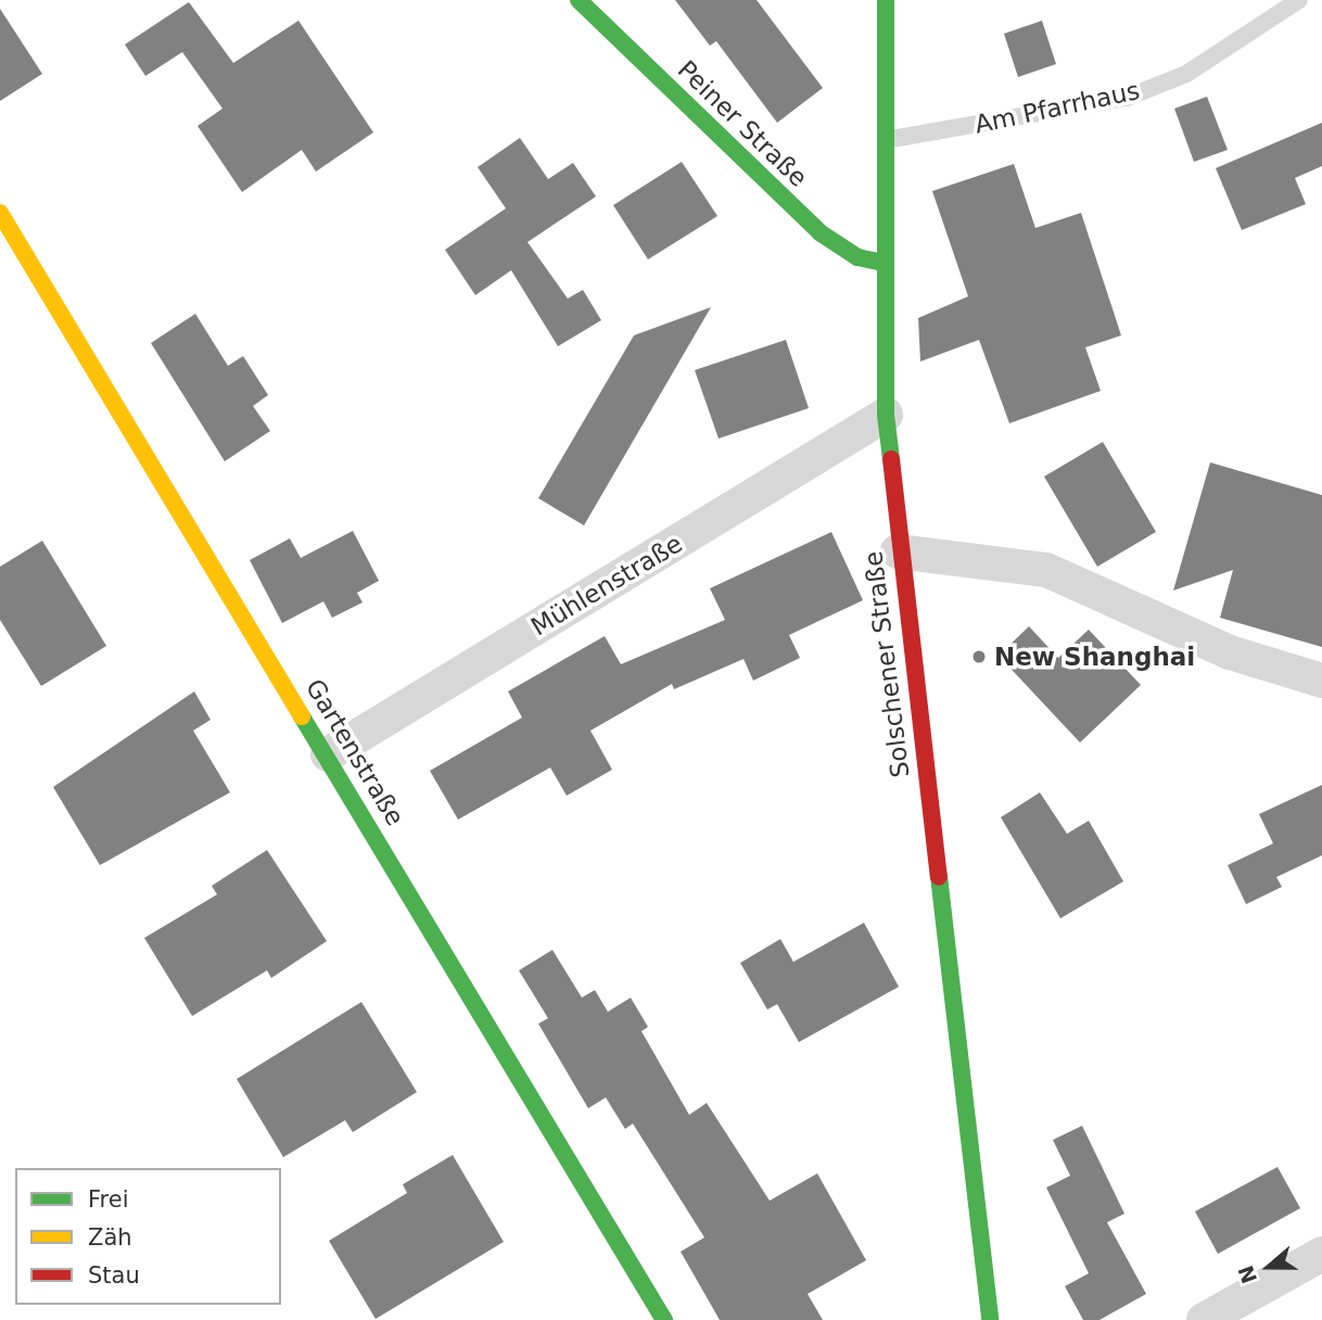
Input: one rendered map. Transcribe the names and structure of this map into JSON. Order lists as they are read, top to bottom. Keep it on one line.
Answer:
{"streets":{"street":["Peiner Straße","Mühlenstraße","Solschener Straße","Gartenstraße"],"lane":["Am Pfarrhaus"]},"crossings":[["Am Pfarrhaus","Solschener Straße"],["Peiner Straße","Solschener Straße"],["Mühlenstraße","Solschener Straße"],["Mühlenstraße","Gartenstraße"]],"places":["New Shanghai"],"legend":["Frei","Zäh","Stau"],"north":"left"}
